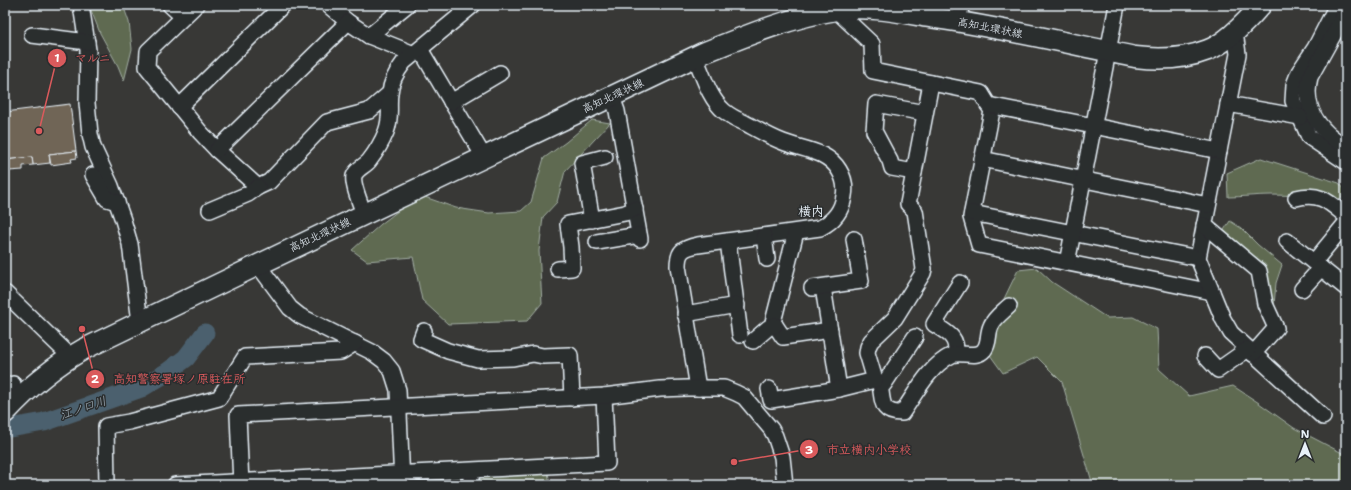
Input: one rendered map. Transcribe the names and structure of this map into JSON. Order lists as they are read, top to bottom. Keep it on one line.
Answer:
{"streets":{"main road":["高知北環状線"]},"districts":["横内"],"water":["江ノ口川"],"places":["マルニ","高知警察署塚ノ原駐在所","市立横内小学校"],"north":"top"}
